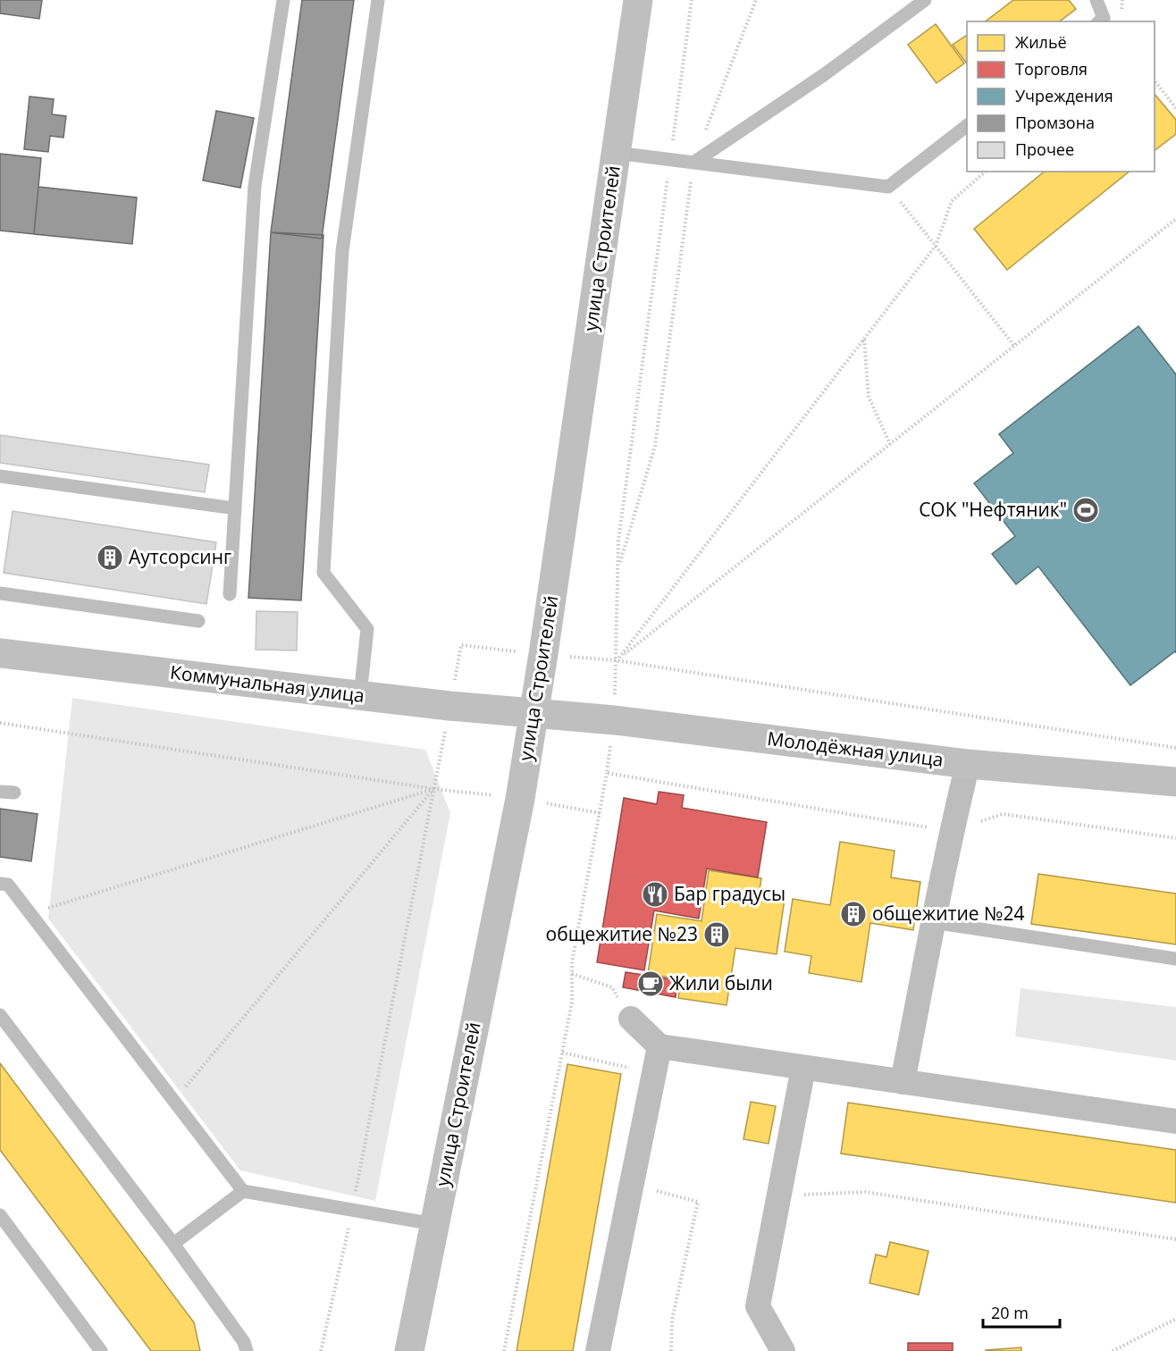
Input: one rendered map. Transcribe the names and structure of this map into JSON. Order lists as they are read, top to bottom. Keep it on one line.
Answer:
{"streets":{"main road":["улица Строителей","Коммунальная улица","Молодёжная улица"]},"crossings":[["улица Строителей","Коммунальная улица"],["улица Строителей","Молодёжная улица"],["Коммунальная улица","Молодёжная улица"]],"places":{"sports":["СОК \"Нефтяник\""],"building":["Аутсорсинг","общежитие №24","общежитие №23"],"restaurant":["Бар градусы"],"cafe":["Жили были"]},"legend":["Жильё","Торговля","Учреждения","Промзона","Прочее"],"scale_bar":"20 m"}
